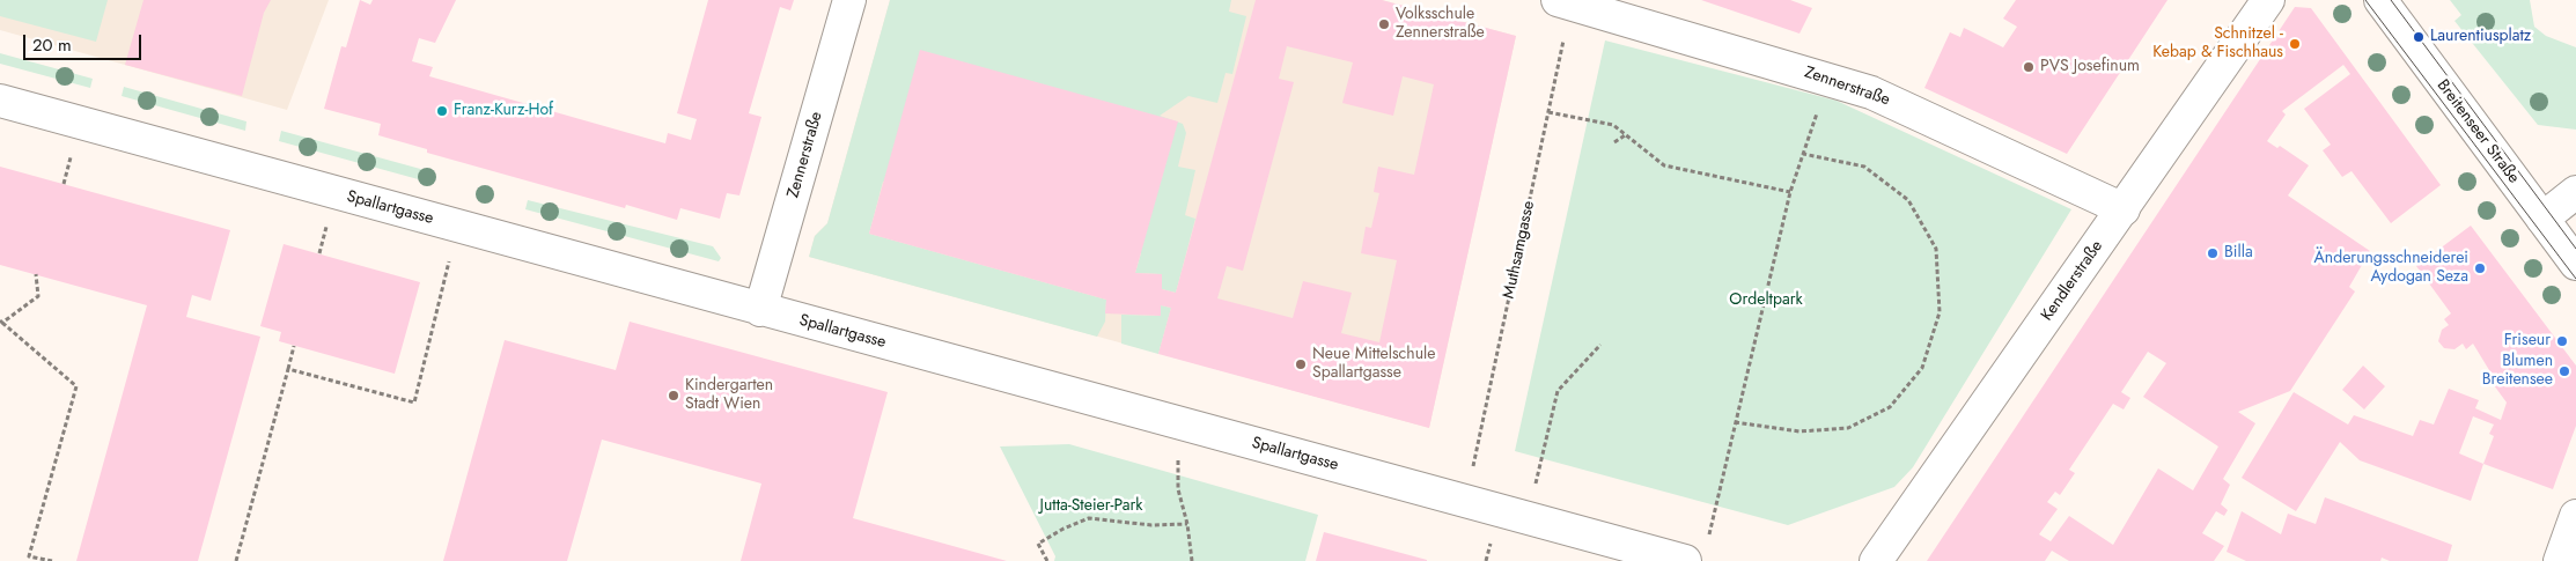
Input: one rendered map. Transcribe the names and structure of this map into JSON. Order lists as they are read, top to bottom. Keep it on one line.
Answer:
{"streets":{"street":["Zennerstraße","Breitenseer Straße","Spallartgasse","Kendlerstraße"],"path":["Muthsamgasse"]},"crossings":[["Zennerstraße","Spallartgasse"],["Zennerstraße","Muthsamgasse"],["Zennerstraße","Kendlerstraße"],["Spallartgasse","Muthsamgasse"]],"parks":["Ordeltpark","Jutta-Steier-Park"],"places":["Volksschule Zennerstraße","Laurentiusplatz","Schnitzel - Kebap & Fischhaus","PVS Josefinum","Franz-Kurz-Hof","Billa","Änderungsschneiderei Aydogan Seza","Friseur","Neue Mittelschule Spallartgasse","Blumen Breitensee","Kindergarten Stadt Wien"],"scale_bar":"20 m"}
